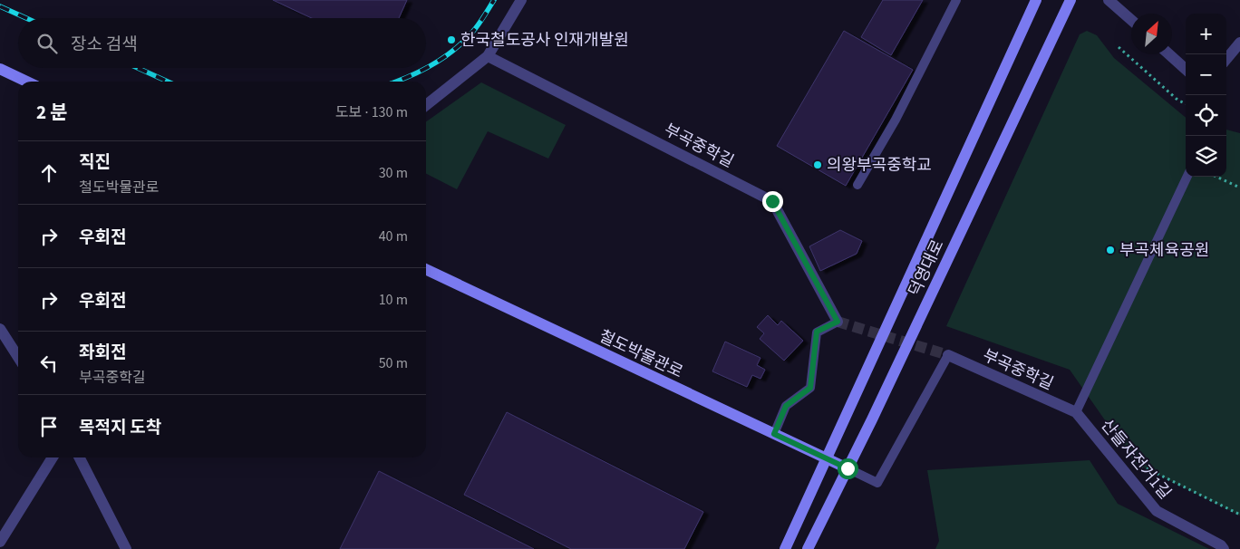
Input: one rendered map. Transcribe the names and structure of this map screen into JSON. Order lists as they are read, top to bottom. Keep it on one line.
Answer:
{"streets":{"street":["부곡중학길","덕영대로","철도박물관로","산들자전거1길"]},"crossings":[["부곡중학길","산들자전거1길"],["덕영대로","철도박물관로"]],"places":["한국철도공사 인재개발원","의왕부곡중학교","부곡체육공원"],"north":"top right","page":{"map_buttons":["+","−"],"search":"장소 검색","heading":["2 분","도보 · 130 m"],"list":[["직진","철도박물관로","30 m"],["우회전","40 m"],["우회전","10 m"],["좌회전","부곡중학길","50 m"],"목적지 도착"]}}
